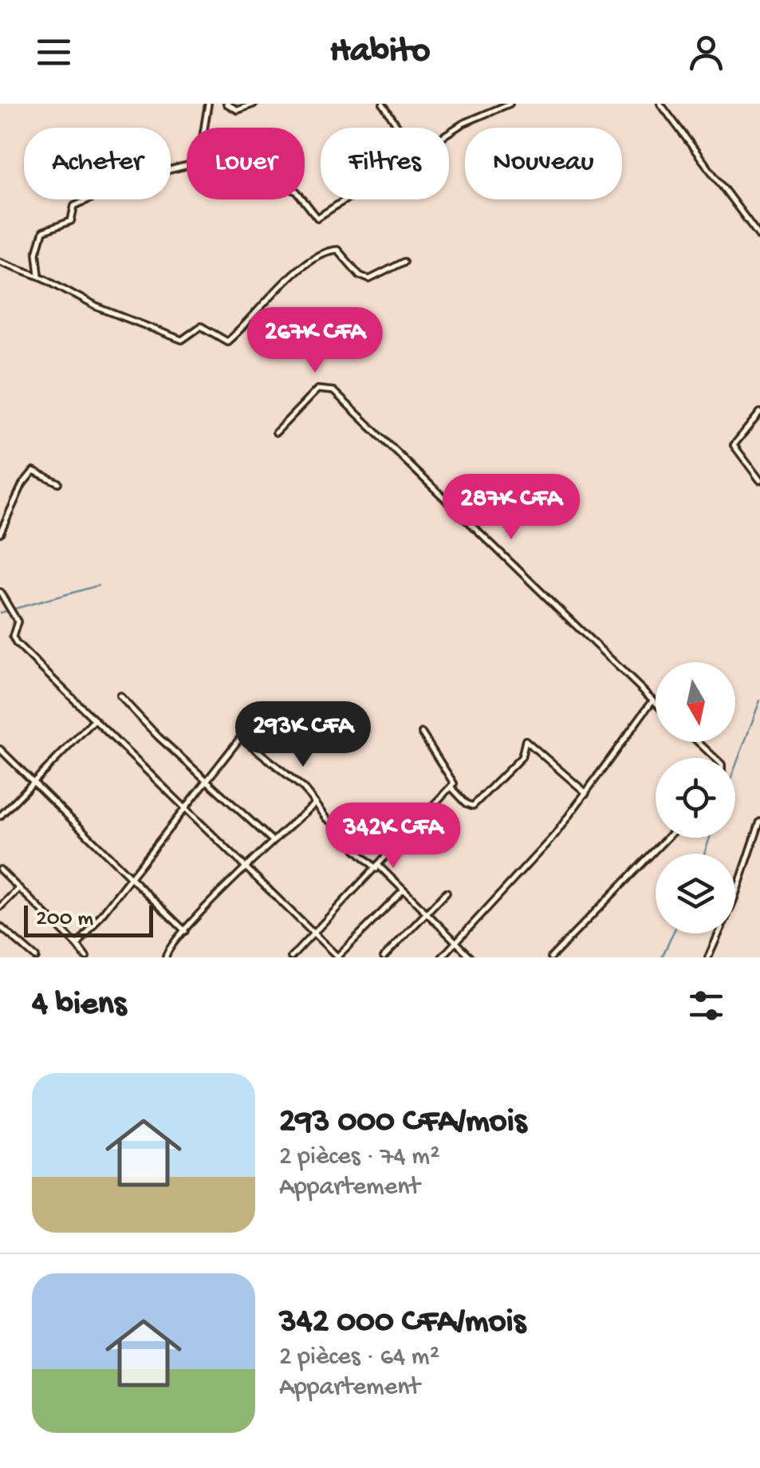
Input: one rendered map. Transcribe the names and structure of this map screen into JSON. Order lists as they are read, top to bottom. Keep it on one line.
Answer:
{"scale_bar":"200 m","north":"bottom","page":{"header":"Habito","chip":["Acheter","Louer","Filtres","Nouveau"],"price":["267K CFA","287K CFA","293K CFA","342K CFA"],"scale":"200 m","heading":"4 biens","list":[{"name":"293 000 CFA/mois","note":"2 pièces · 74 m² · Appartement"},{"name":"342 000 CFA/mois","note":"2 pièces · 64 m² · Appartement"}]}}
